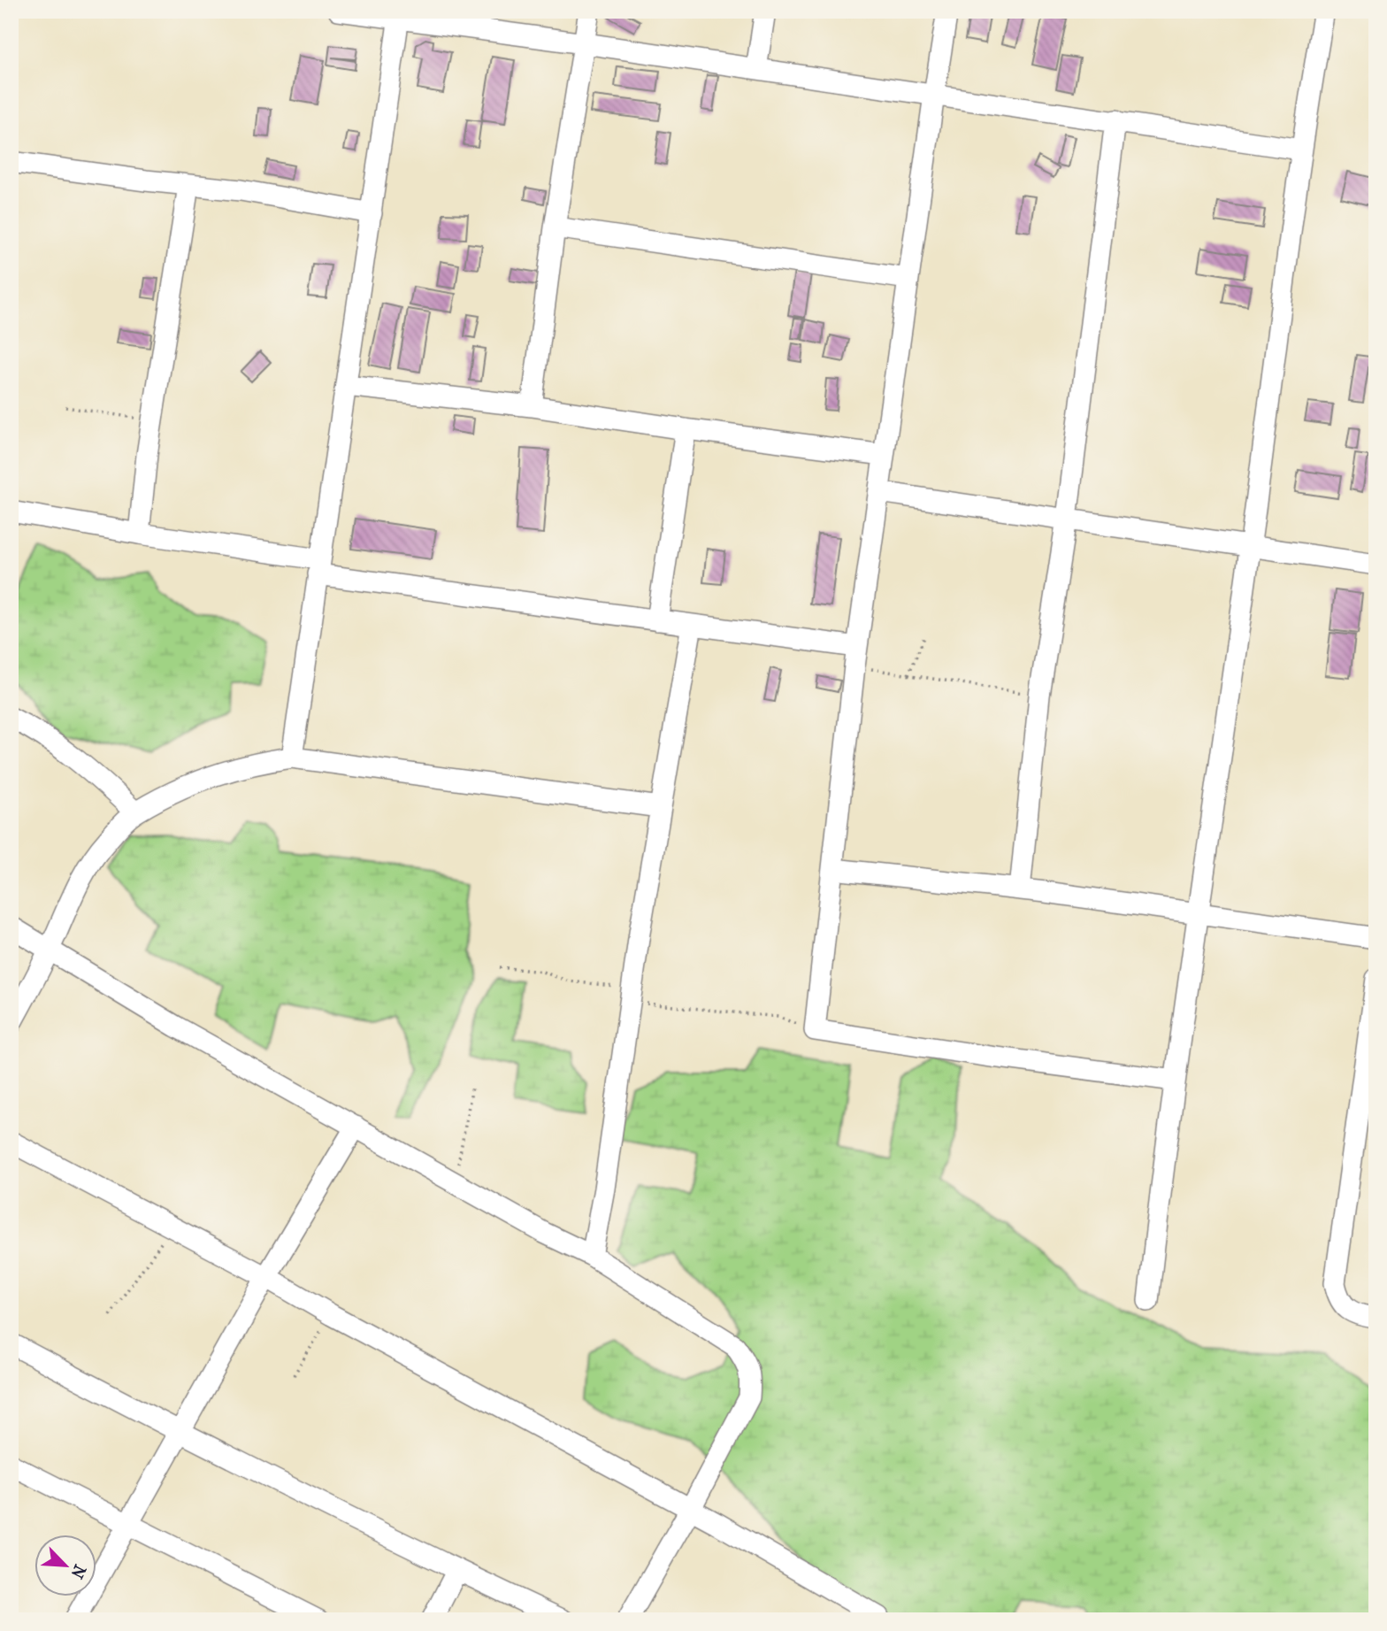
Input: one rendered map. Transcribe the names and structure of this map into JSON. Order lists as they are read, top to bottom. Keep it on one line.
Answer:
{"north":"bottom right"}
